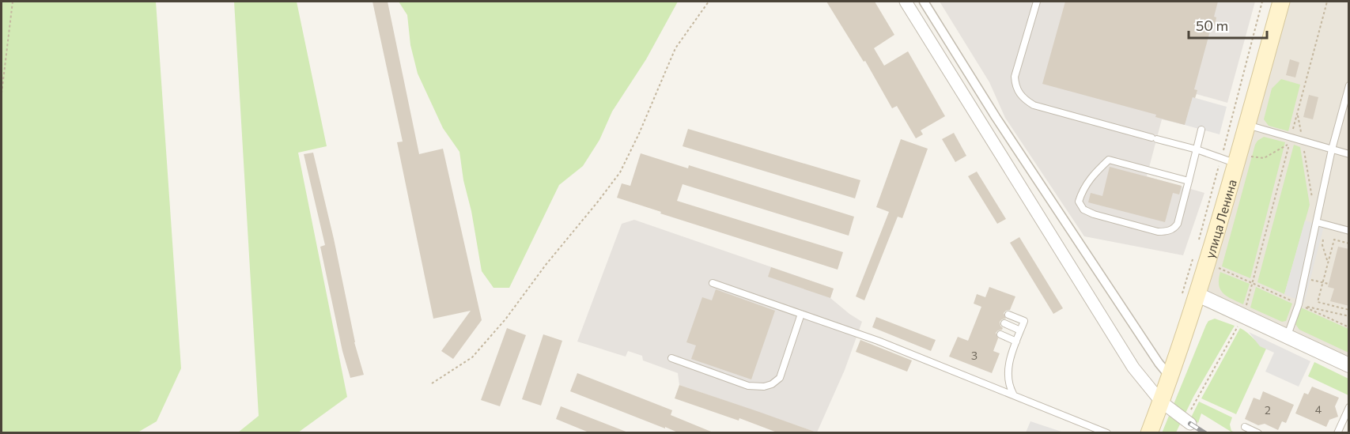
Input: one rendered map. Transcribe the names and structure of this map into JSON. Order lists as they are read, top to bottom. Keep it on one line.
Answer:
{"streets":{"main road":["улица Ленина"]},"house_numbers":["3","4","2"],"scale_bar":"50 m"}
